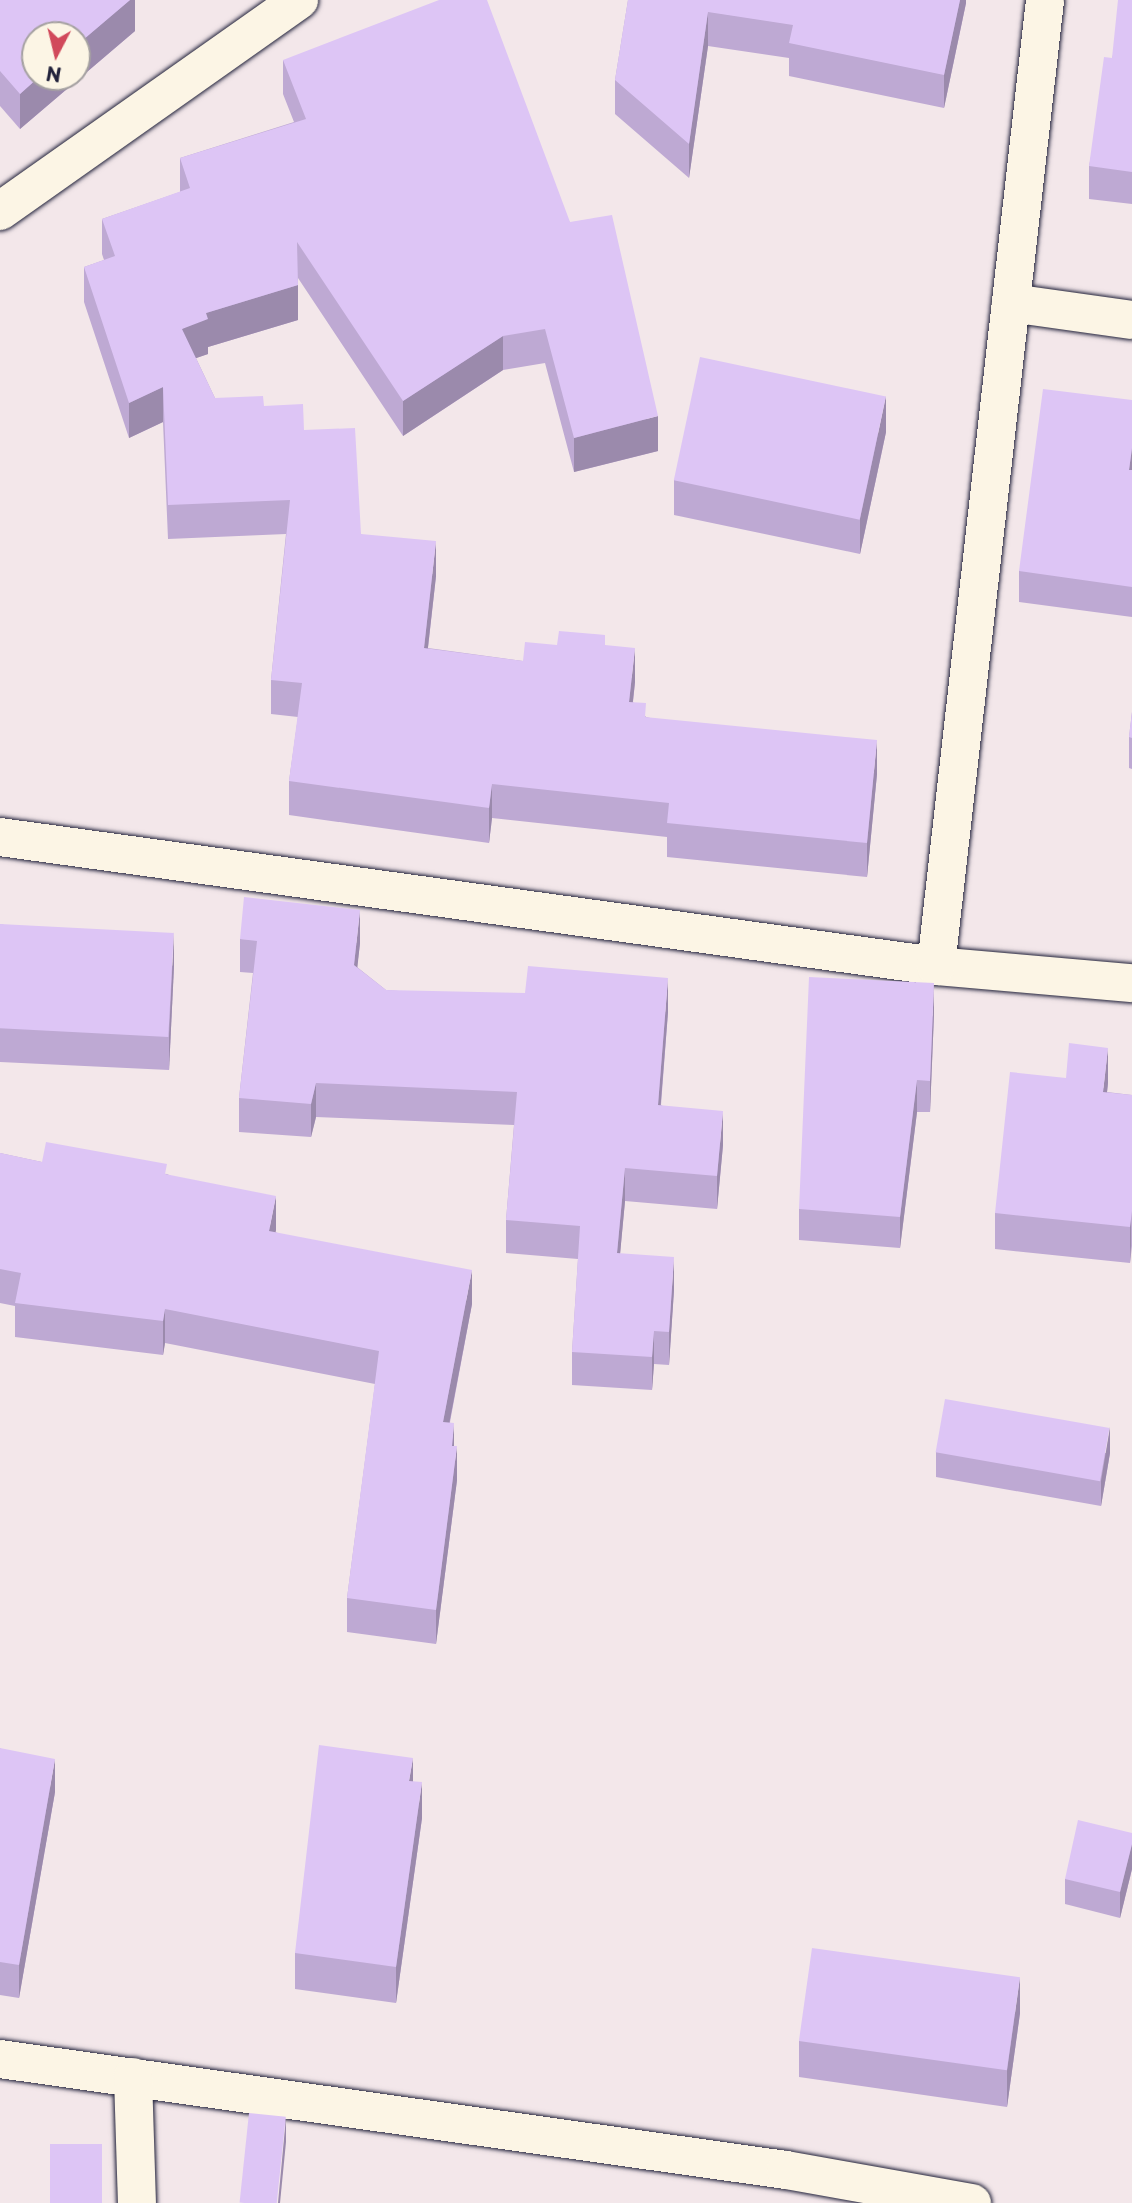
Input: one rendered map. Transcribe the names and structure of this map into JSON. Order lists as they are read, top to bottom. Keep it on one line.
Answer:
{"north":"bottom"}
